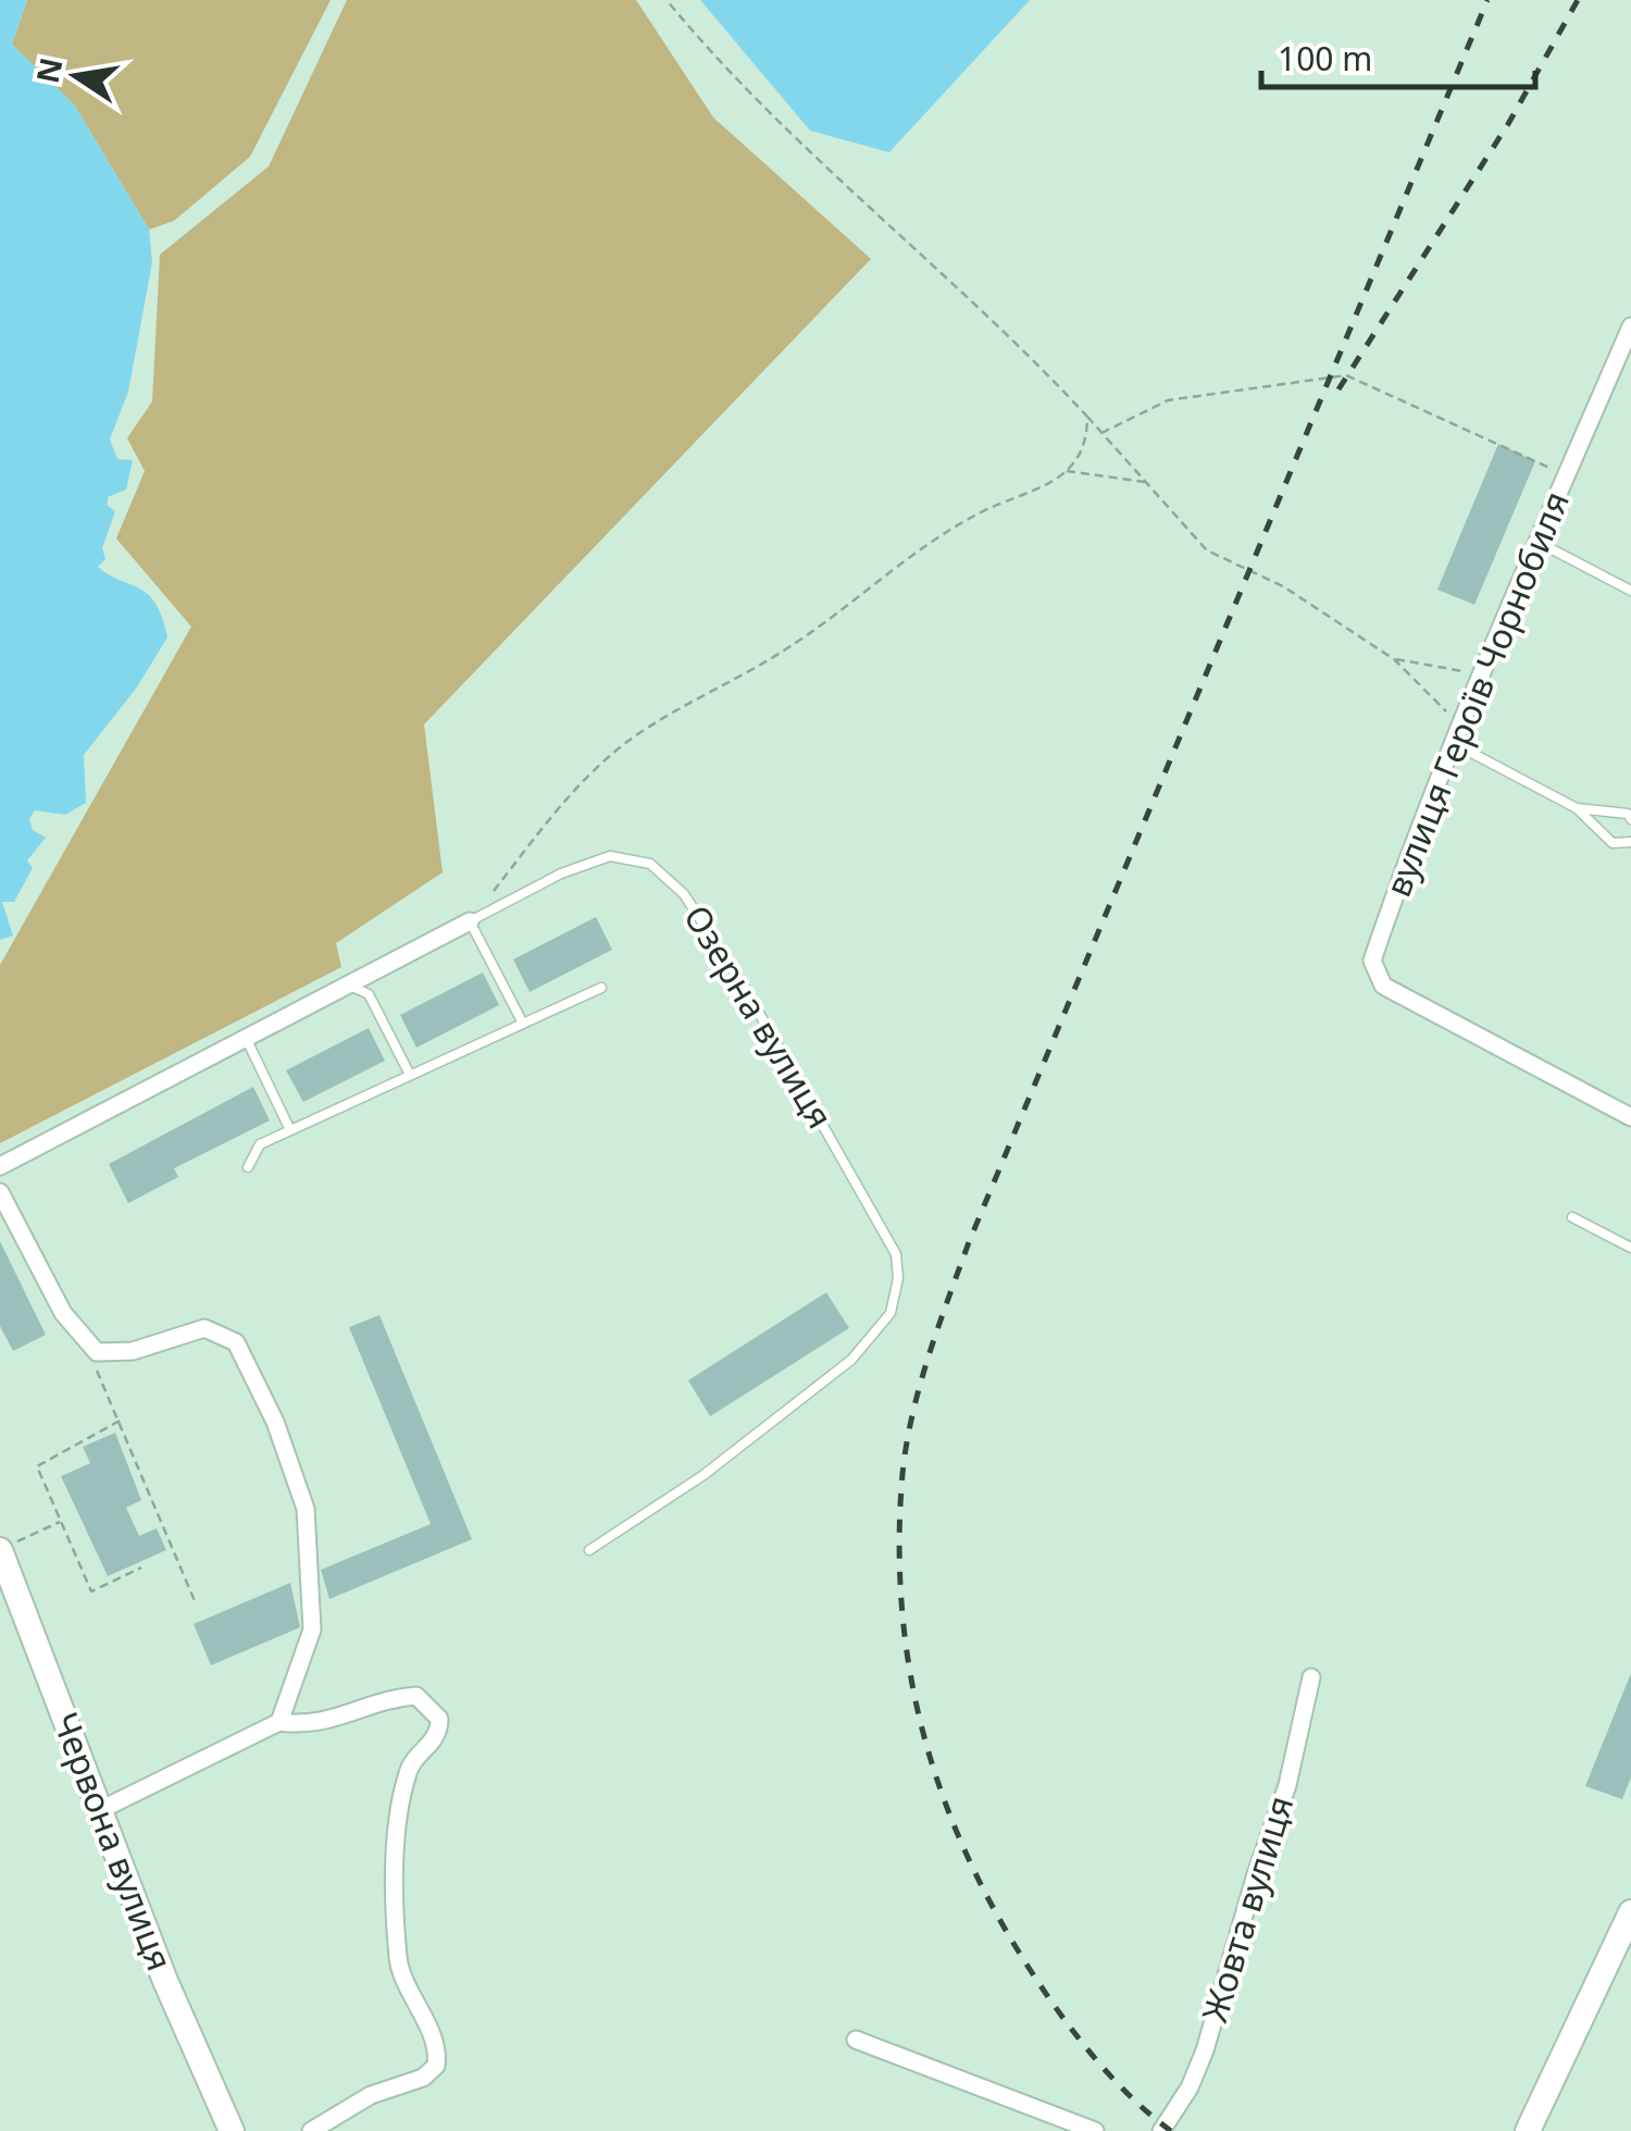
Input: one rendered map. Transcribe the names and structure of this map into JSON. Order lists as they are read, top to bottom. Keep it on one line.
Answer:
{"streets":{"main road":["Червона вулиця"],"street":["вулиця Героїв Чорнобиля","Озерна вулиця","Жовта вулиця"]},"scale_bar":"100 m","north":"left"}
